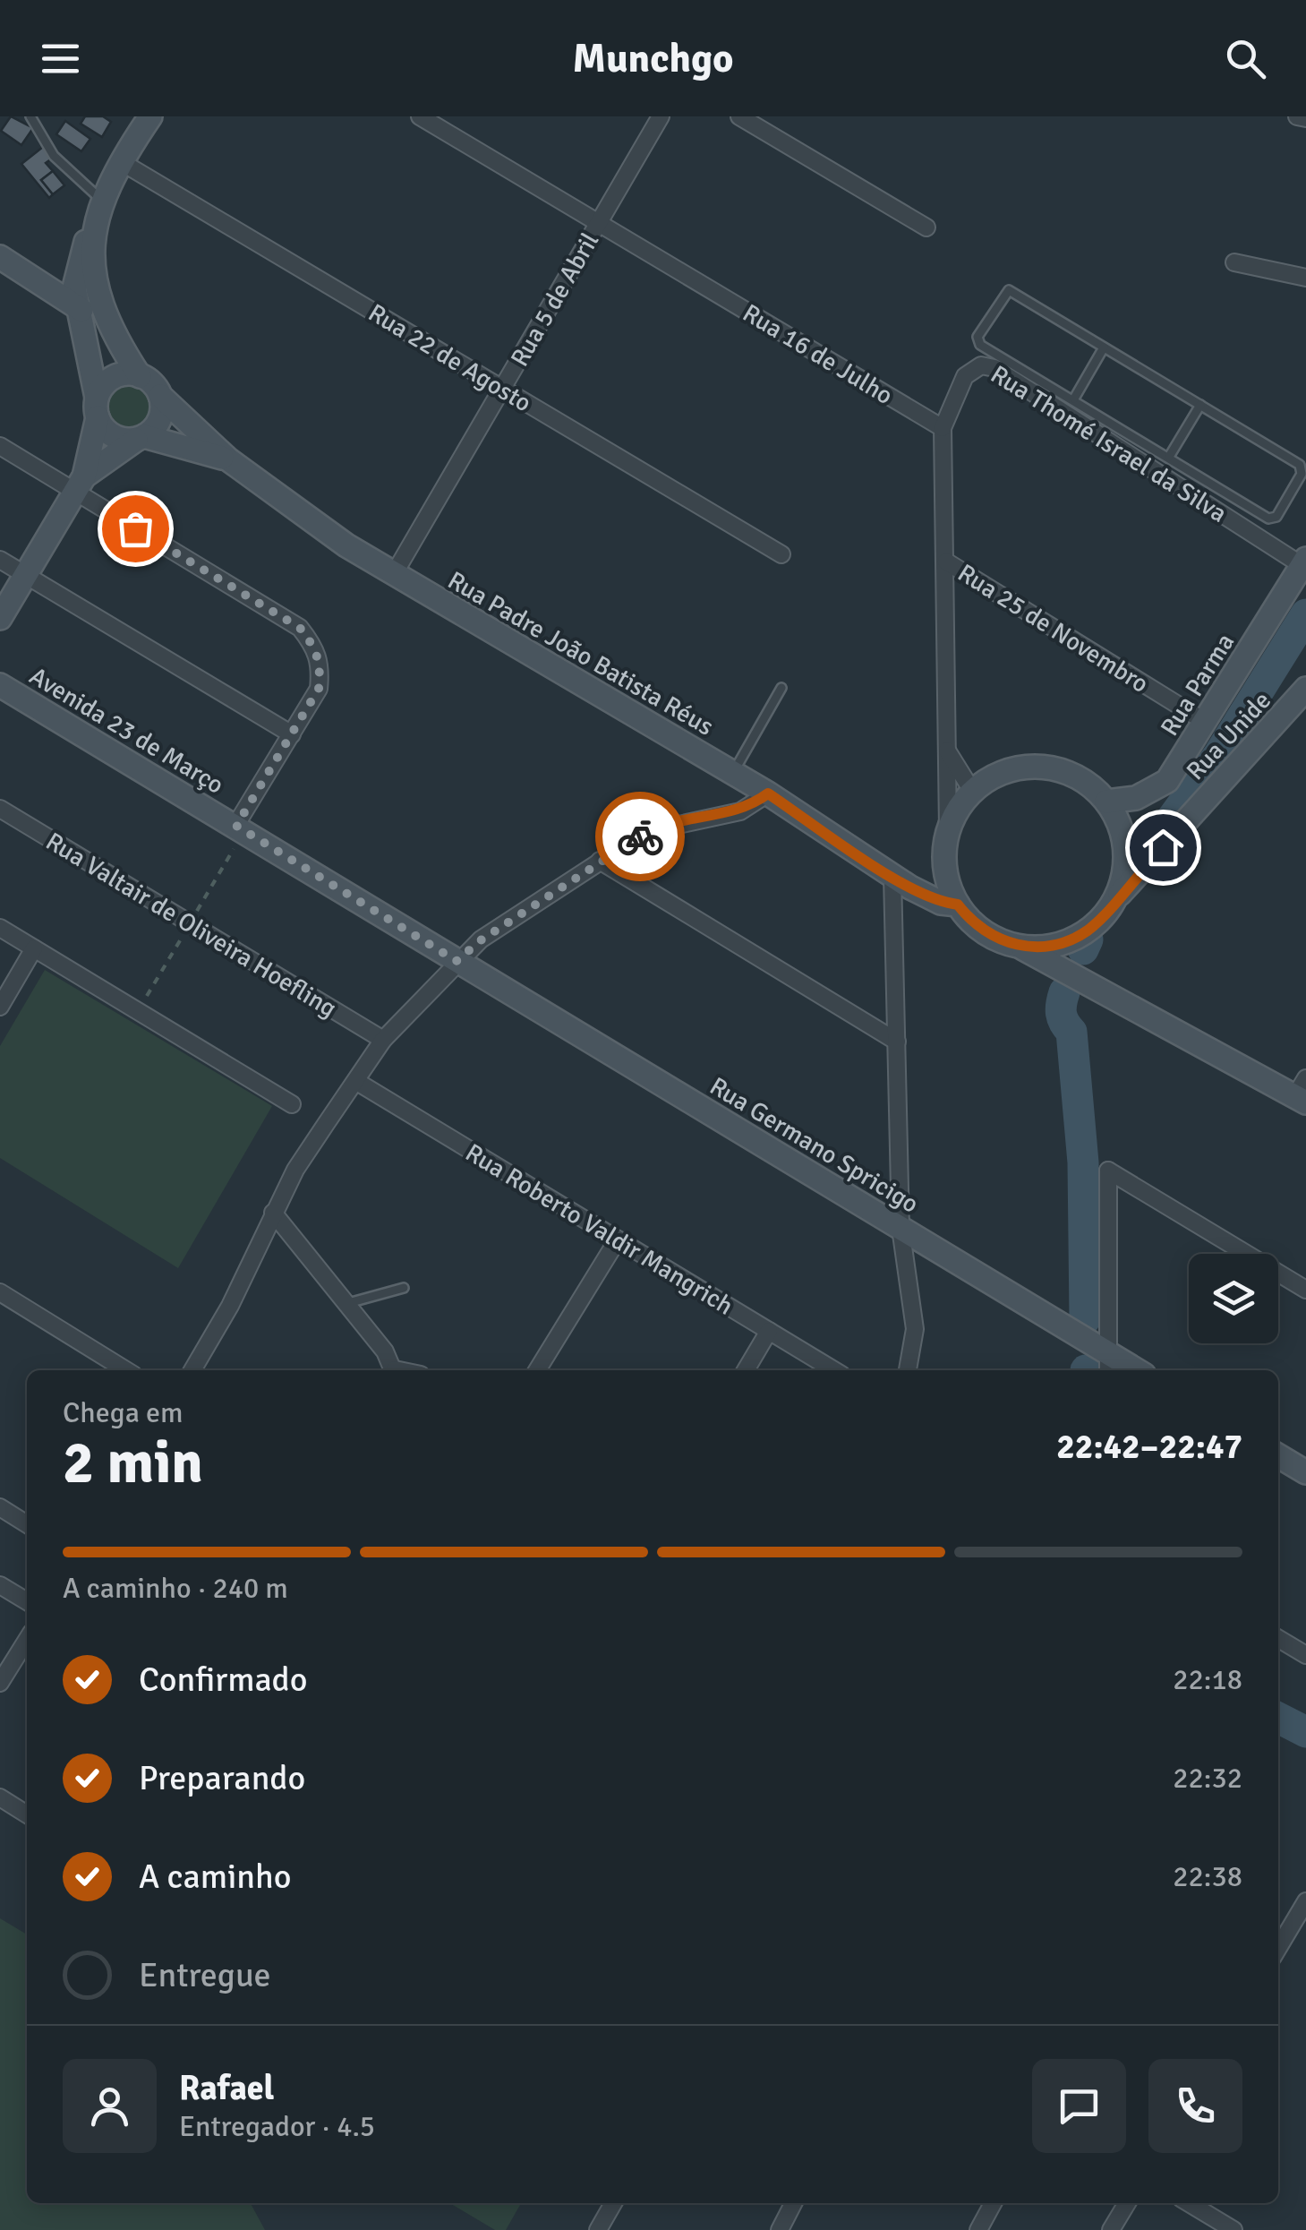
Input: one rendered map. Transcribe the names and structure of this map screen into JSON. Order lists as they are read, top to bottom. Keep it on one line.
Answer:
{"streets":{"main road":["Rua Padre João Batista Réus","Rua Parma","Avenida 23 de Março","Rua Unide","Rua Germano Spricigo"],"street":["Rua 5 de Abril","Rua 16 de Julho","Rua 22 de Agosto","Rua Thomé Israel da Silva","Rua 25 de Novembro","Rua Valtair de Oliveira Hoefling","Rua Roberto Valdir Mangrich"]},"crossings":[["Rua 5 de Abril","Rua 16 de Julho"],["Rua 5 de Abril","Rua 22 de Agosto"],["Rua 5 de Abril","Rua Padre João Batista Réus"],["Rua 16 de Julho","Rua Thomé Israel da Silva"],["Rua Thomé Israel da Silva","Rua Parma"],["Rua 25 de Novembro","Rua Parma"],["Rua Padre João Batista Réus","Rua Parma"],["Rua Padre João Batista Réus","Rua Unide"],["Rua Parma","Rua Unide"],["Avenida 23 de Março","Rua Germano Spricigo"]],"page":{"header":"Munchgo","heading":["2 min","Chega em","22:42–22:47"],"panel":["Rafael","Entregador · 4.5"],"bar":"A caminho · 240 m","list":[["Confirmado","22:18"],["Preparando","22:32"],["A caminho","22:38"],"Entregue"]}}
